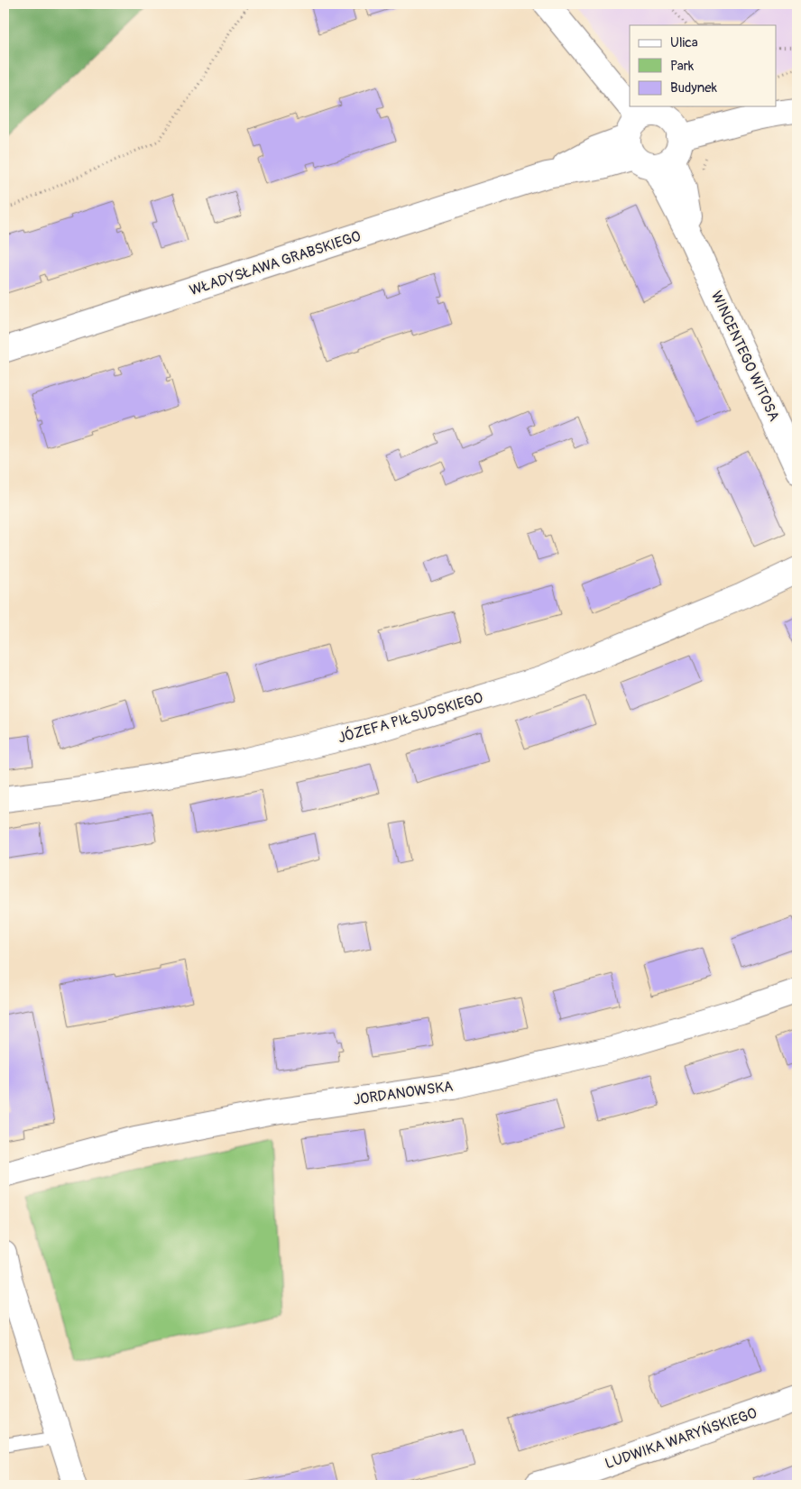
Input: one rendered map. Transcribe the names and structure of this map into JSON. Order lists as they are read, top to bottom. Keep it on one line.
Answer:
{"streets":{"street":["WŁADYSŁAWA GRABSKIEGO","WINCENTEGO WITOSA","JÓZEFA PIŁSUDSKIEGO","JORDANOWSKA","LUDWIKA WARYŃSKIEGO"]},"crossings":[["WŁADYSŁAWA GRABSKIEGO","WINCENTEGO WITOSA"]],"legend":["Ulica","Park","Budynek"]}
